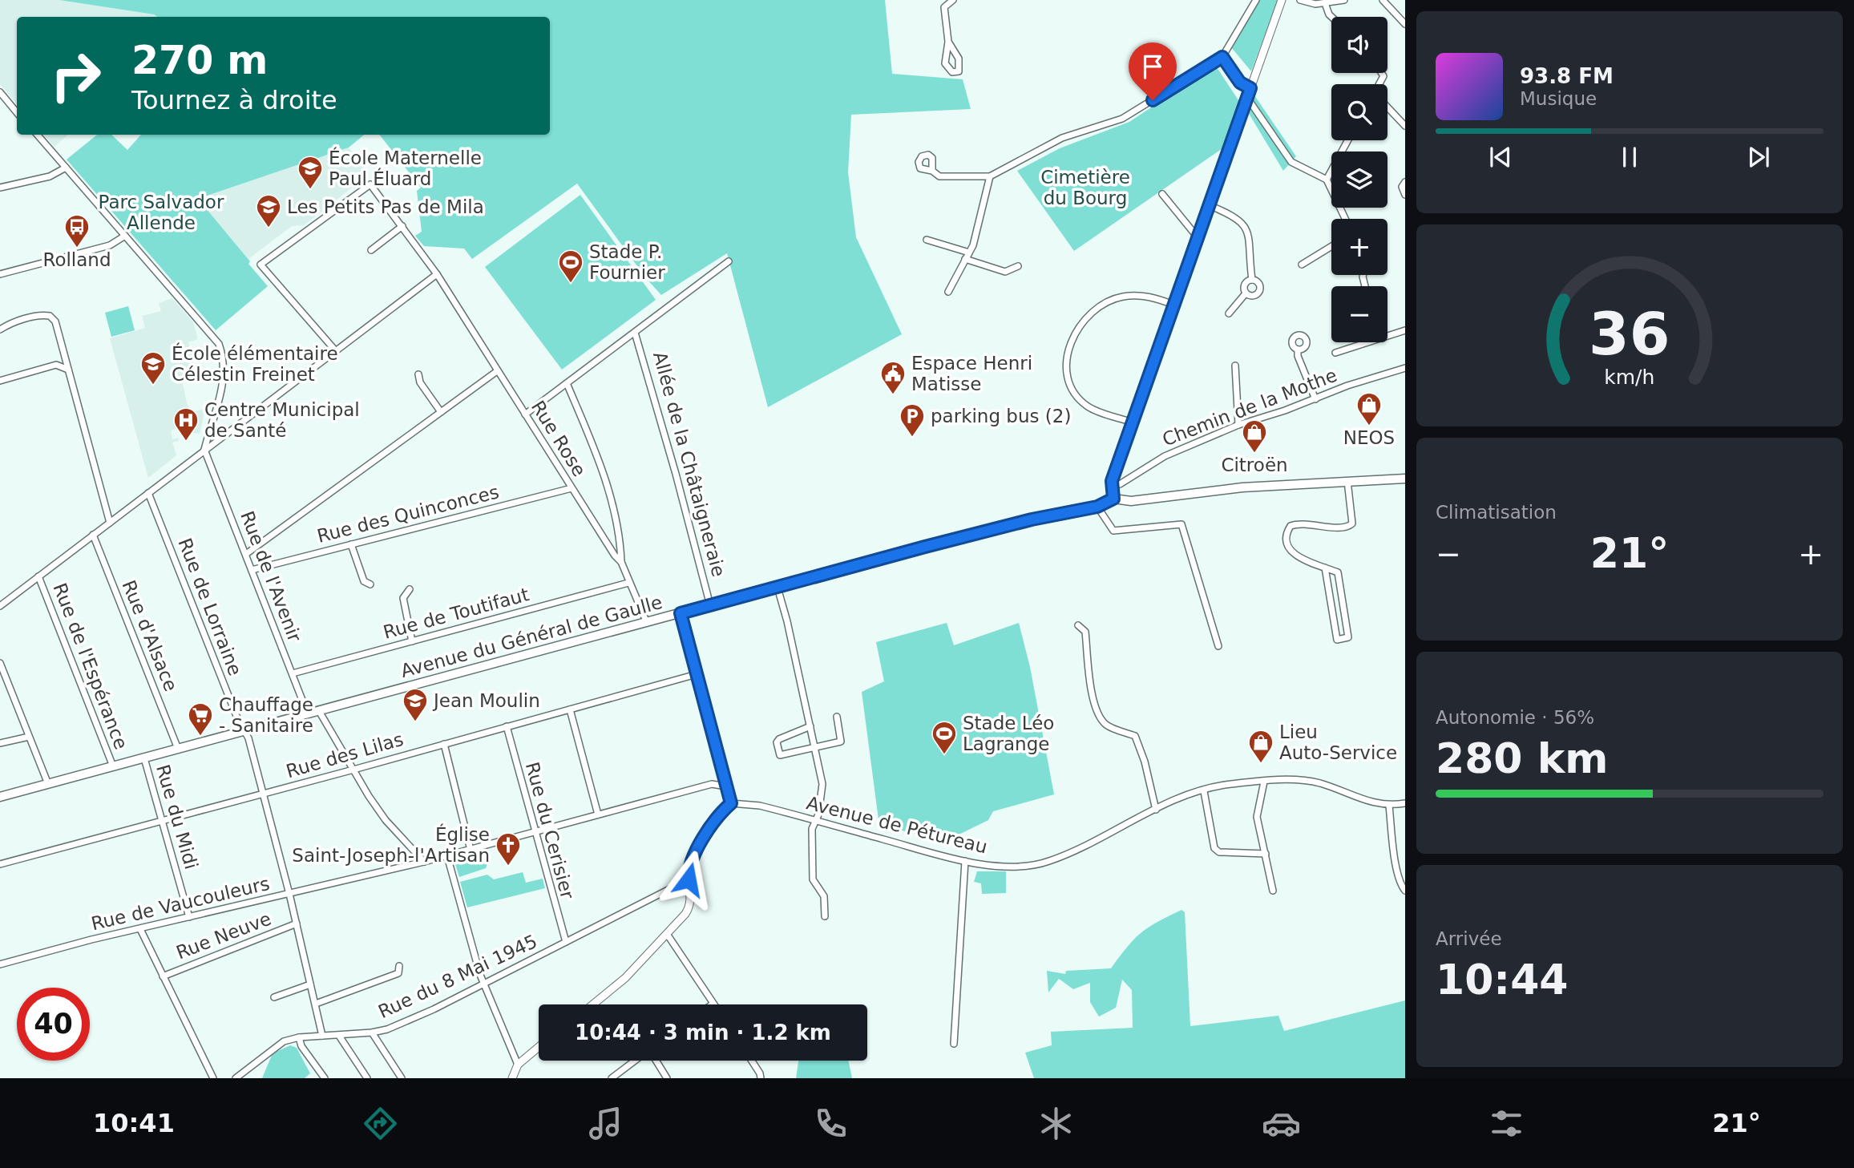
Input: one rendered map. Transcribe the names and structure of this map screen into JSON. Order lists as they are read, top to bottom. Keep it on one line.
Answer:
{"streets":{"main road":["Avenue du Général de Gaulle"],"street":["Chemin de la Mothe","Rue Rose","Allée de la Châtaigneraie","Rue des Quinconces","Rue de l'Avenir","Rue de Lorraine","Rue de Toutifaut","Rue d'Alsace","Rue de l'Espérance","Rue des Lilas","Rue du Midi","Avenue de Pétureau","Rue du Cerisier","Rue de Vaucouleurs","Rue Neuve","Rue du 8 Mai 1945"]},"crossings":[["Rue Rose","Rue des Quinconces"],["Rue Rose","Rue de Toutifaut"],["Rue Rose","Avenue du Général de Gaulle"],["Allée de la Châtaigneraie","Avenue du Général de Gaulle"],["Rue des Quinconces","Rue de l'Avenir"],["Rue de l'Avenir","Rue de Toutifaut"],["Rue de l'Avenir","Avenue du Général de Gaulle"],["Rue de Lorraine","Avenue du Général de Gaulle"],["Rue de Lorraine","Rue des Lilas"],["Rue de Lorraine","Rue de Vaucouleurs"],["Rue de Lorraine","Rue Neuve"],["Rue de Lorraine","Rue du 8 Mai 1945"],["Rue d'Alsace","Avenue du Général de Gaulle"],["Avenue du Général de Gaulle","Rue de l'Espérance"],["Avenue du Général de Gaulle","Rue du Midi"],["Rue des Lilas","Rue du Midi"],["Rue des Lilas","Rue du Cerisier"],["Rue du Midi","Rue de Vaucouleurs"],["Rue du Cerisier","Rue de Vaucouleurs"],["Rue du Cerisier","Rue du 8 Mai 1945"]],"parks":["Cimetière du Bourg","Parc Salvador Allende"],"places":{"school or university":["École Maternelle Paul Éluard","Les Petits Pas de Mila","École élémentaire Célestin Freinet","Jean Moulin"],"bus stop":["Rolland"],"sports":["Stade P. Fournier","Stade Léo Lagrange"],"public building":["Espace Henri Matisse"],"shop":["NEOS","Citroën","Lieu Auto-Service"],"parking":["parking bus (2)"],"hospital":["Centre Municipal de Santé"],"supermarket":["Chauffage - Sanitaire"],"church":["Église Saint-Joseph-l'Artisan"]},"page":{"map_buttons":["+","−"],"turn":["270 m","Tournez à droite"],"song":["93.8 FM","Musique"],"tile":["Climatisation",["Autonomie · 56%","280 km"],["Arrivée","10:44"]],"heat":["−","21°","+"],"limit":"40","trip":"10:44 · 3 min · 1.2 km","tabs":["10:41","21°"],"gauge":["36","km/h"]}}
